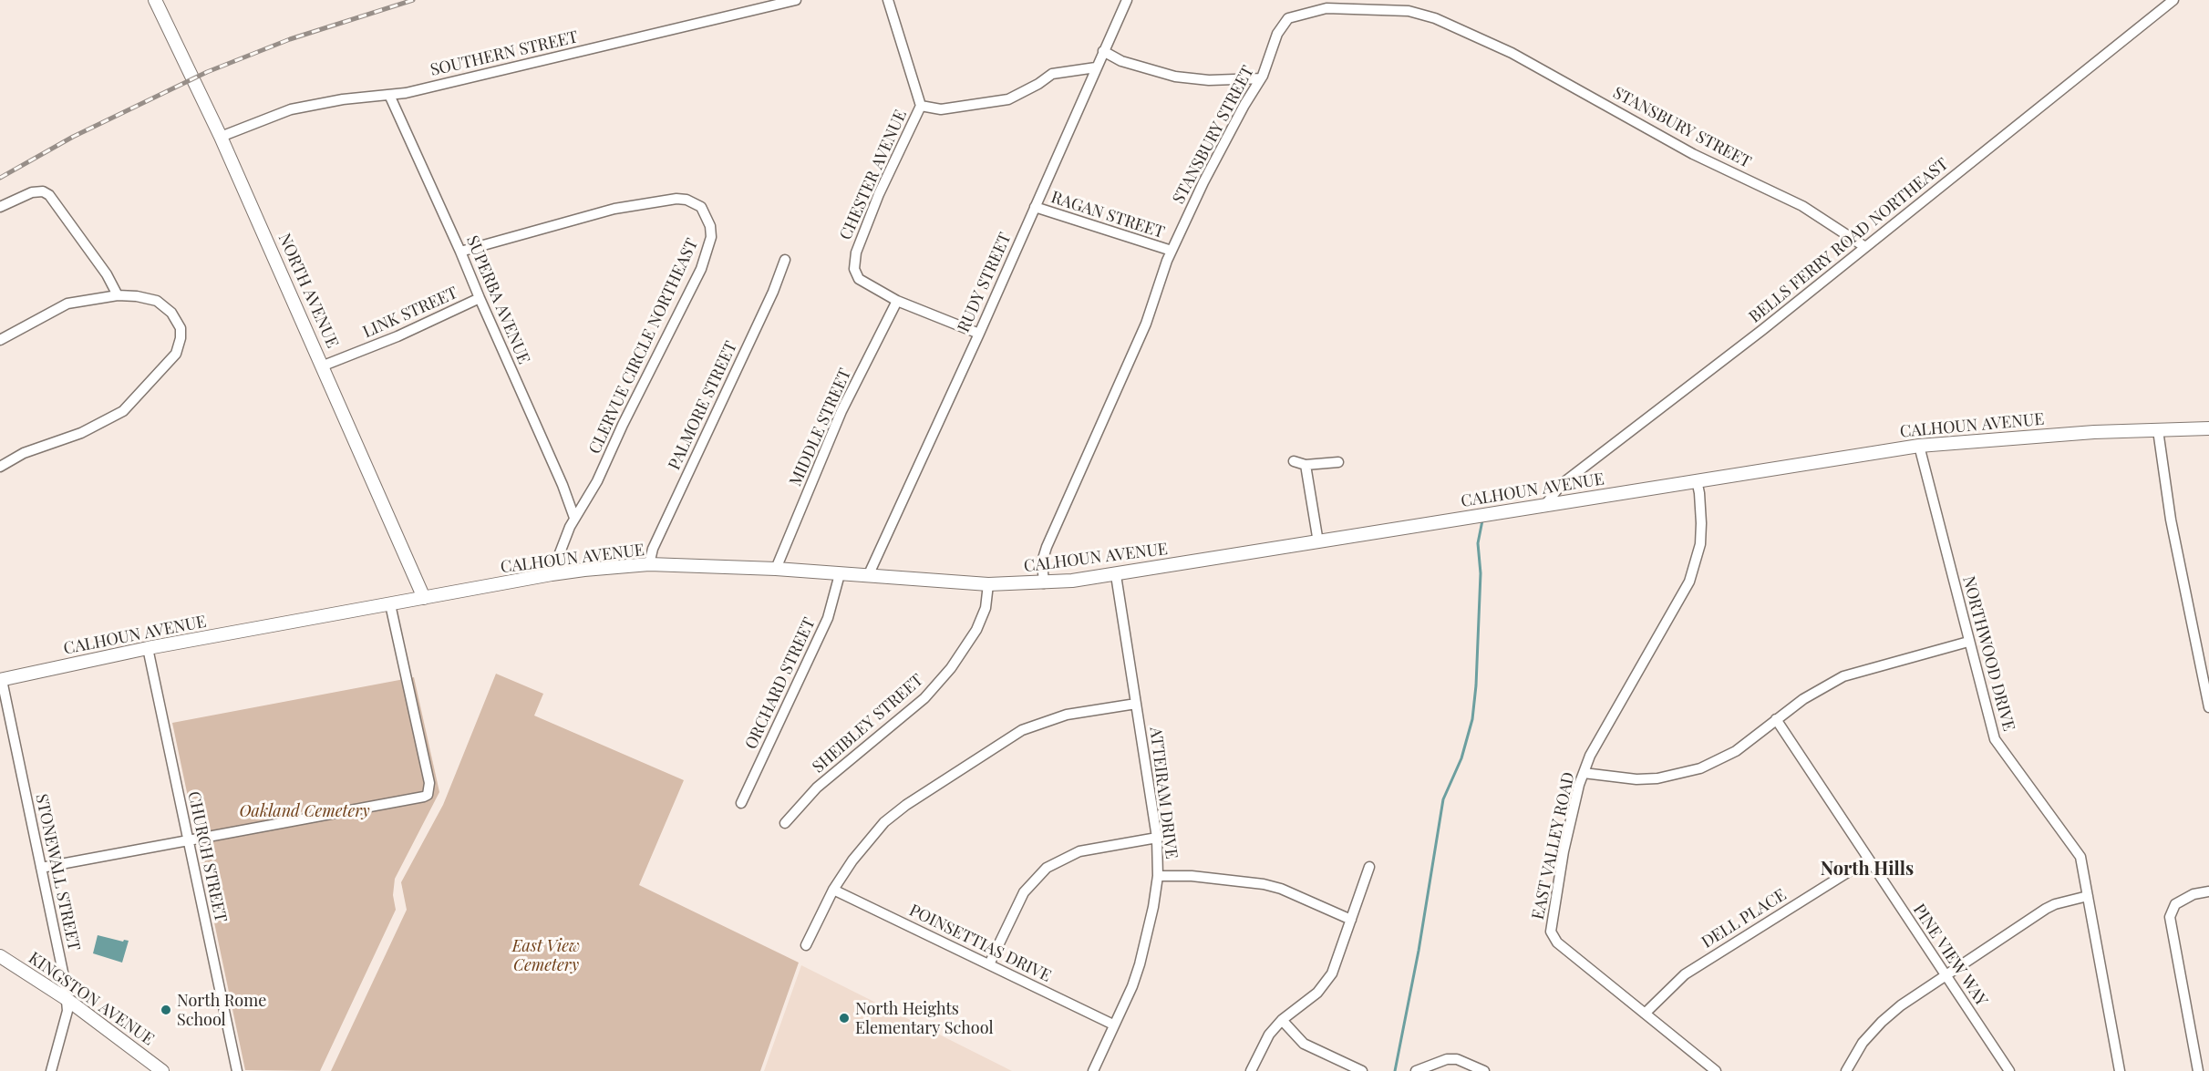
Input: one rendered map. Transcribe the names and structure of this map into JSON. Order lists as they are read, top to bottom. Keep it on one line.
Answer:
{"streets":{"street":["SOUTHERN STREET","STANSBURY STREET","CHESTER AVENUE","RAGAN STREET","BELLS FERRY ROAD NORTHEAST","RUDY STREET","NORTH AVENUE","SUPERBA AVENUE","LINK STREET","CLERVUE CIRCLE NORTHEAST","PALMORE STREET","CALHOUN AVENUE","MIDDLE STREET","NORTHWOOD DRIVE","ORCHARD STREET","SHEIBLEY STREET","ATTEIRAM DRIVE","EAST VALLEY ROAD","CHURCH STREET","STONEWALL STREET","DELL PLACE","POINSETTIAS DRIVE","PINE VIEW WAY","KINGSTON AVENUE"]},"crossings":[["SOUTHERN STREET","NORTH AVENUE"],["SOUTHERN STREET","SUPERBA AVENUE"],["STANSBURY STREET","RAGAN STREET"],["STANSBURY STREET","BELLS FERRY ROAD NORTHEAST"],["STANSBURY STREET","CALHOUN AVENUE"],["CHESTER AVENUE","MIDDLE STREET"],["RAGAN STREET","RUDY STREET"],["BELLS FERRY ROAD NORTHEAST","CALHOUN AVENUE"],["RUDY STREET","CALHOUN AVENUE"],["NORTH AVENUE","LINK STREET"],["NORTH AVENUE","CALHOUN AVENUE"],["SUPERBA AVENUE","LINK STREET"],["SUPERBA AVENUE","CLERVUE CIRCLE NORTHEAST"],["CLERVUE CIRCLE NORTHEAST","CALHOUN AVENUE"],["PALMORE STREET","CALHOUN AVENUE"],["CALHOUN AVENUE","MIDDLE STREET"],["CALHOUN AVENUE","NORTHWOOD DRIVE"],["CALHOUN AVENUE","ORCHARD STREET"],["CALHOUN AVENUE","SHEIBLEY STREET"],["CALHOUN AVENUE","ATTEIRAM DRIVE"],["CALHOUN AVENUE","EAST VALLEY ROAD"],["CALHOUN AVENUE","CHURCH STREET"],["CALHOUN AVENUE","STONEWALL STREET"],["ATTEIRAM DRIVE","POINSETTIAS DRIVE"],["EAST VALLEY ROAD","DELL PLACE"],["STONEWALL STREET","KINGSTON AVENUE"],["DELL PLACE","PINE VIEW WAY"]],"districts":["North Hills"],"parks":["Oakland Cemetery","East View Cemetery"],"places":["North Rome School","North Heights Elementary School"]}
